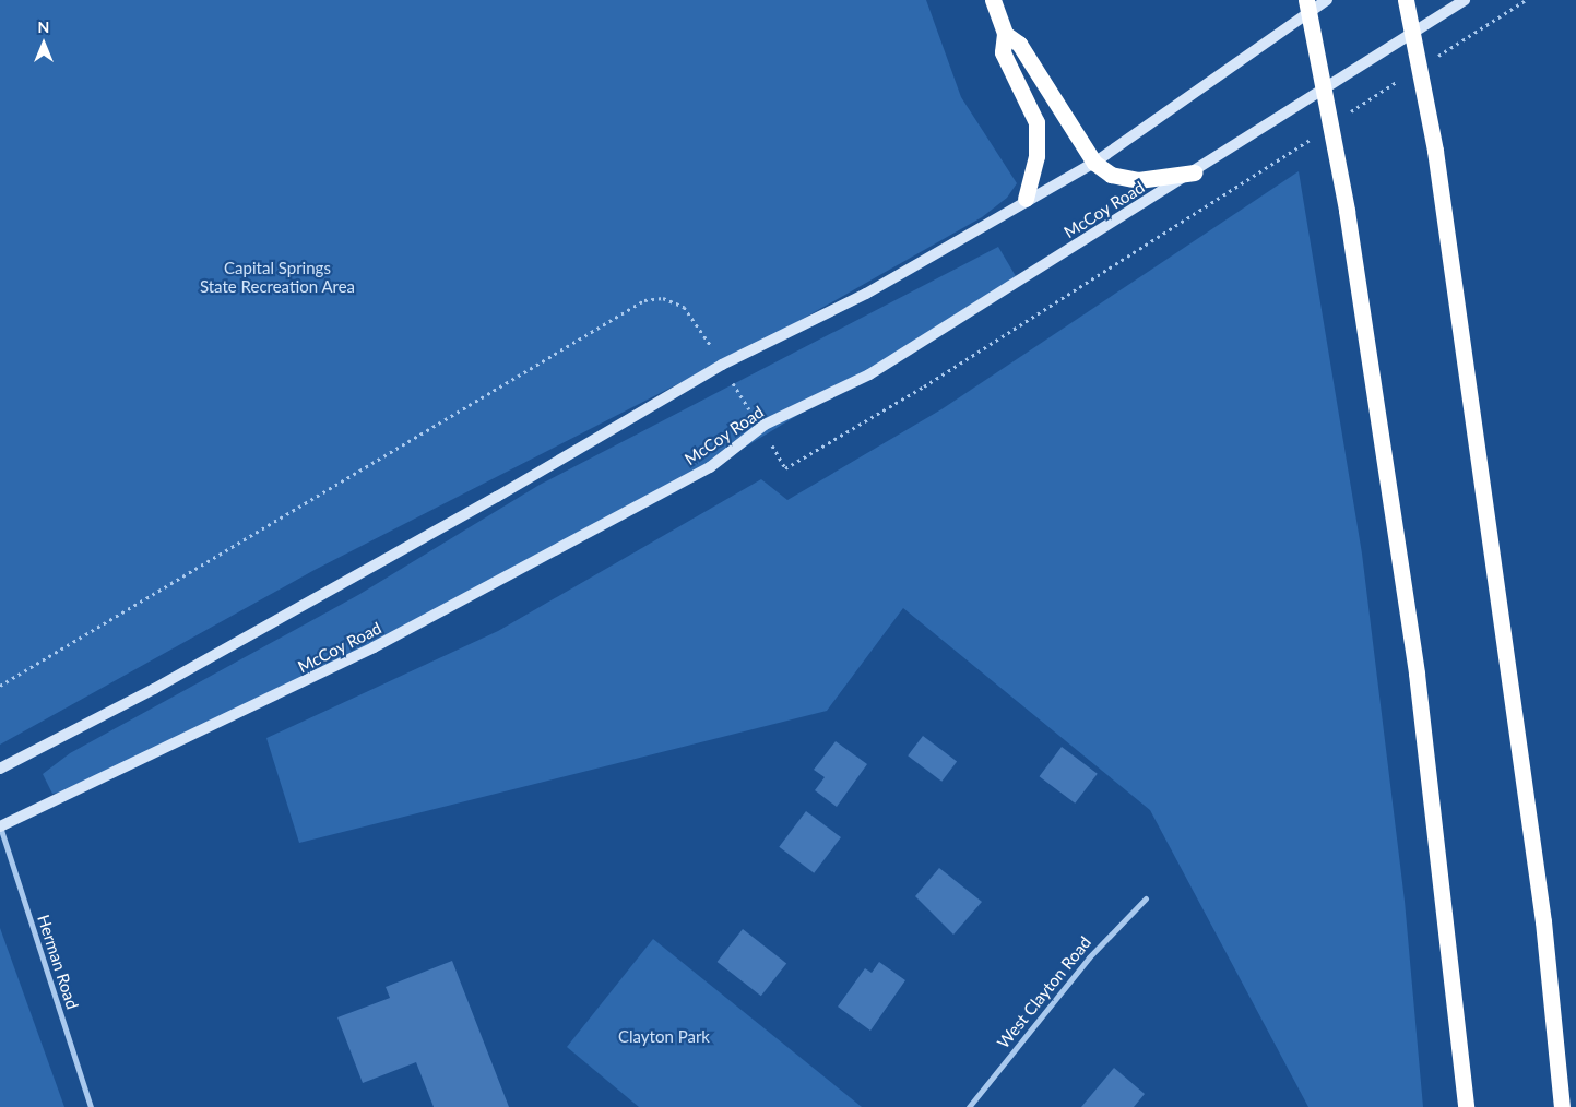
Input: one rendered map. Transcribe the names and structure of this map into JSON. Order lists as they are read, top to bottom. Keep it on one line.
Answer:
{"streets":{"street":["McCoy Road","Herman Road","West Clayton Road"]},"crossings":[["McCoy Road","Herman Road"]],"parks":["Capital Springs State Recreation Area","Clayton Park"],"north":"top"}
